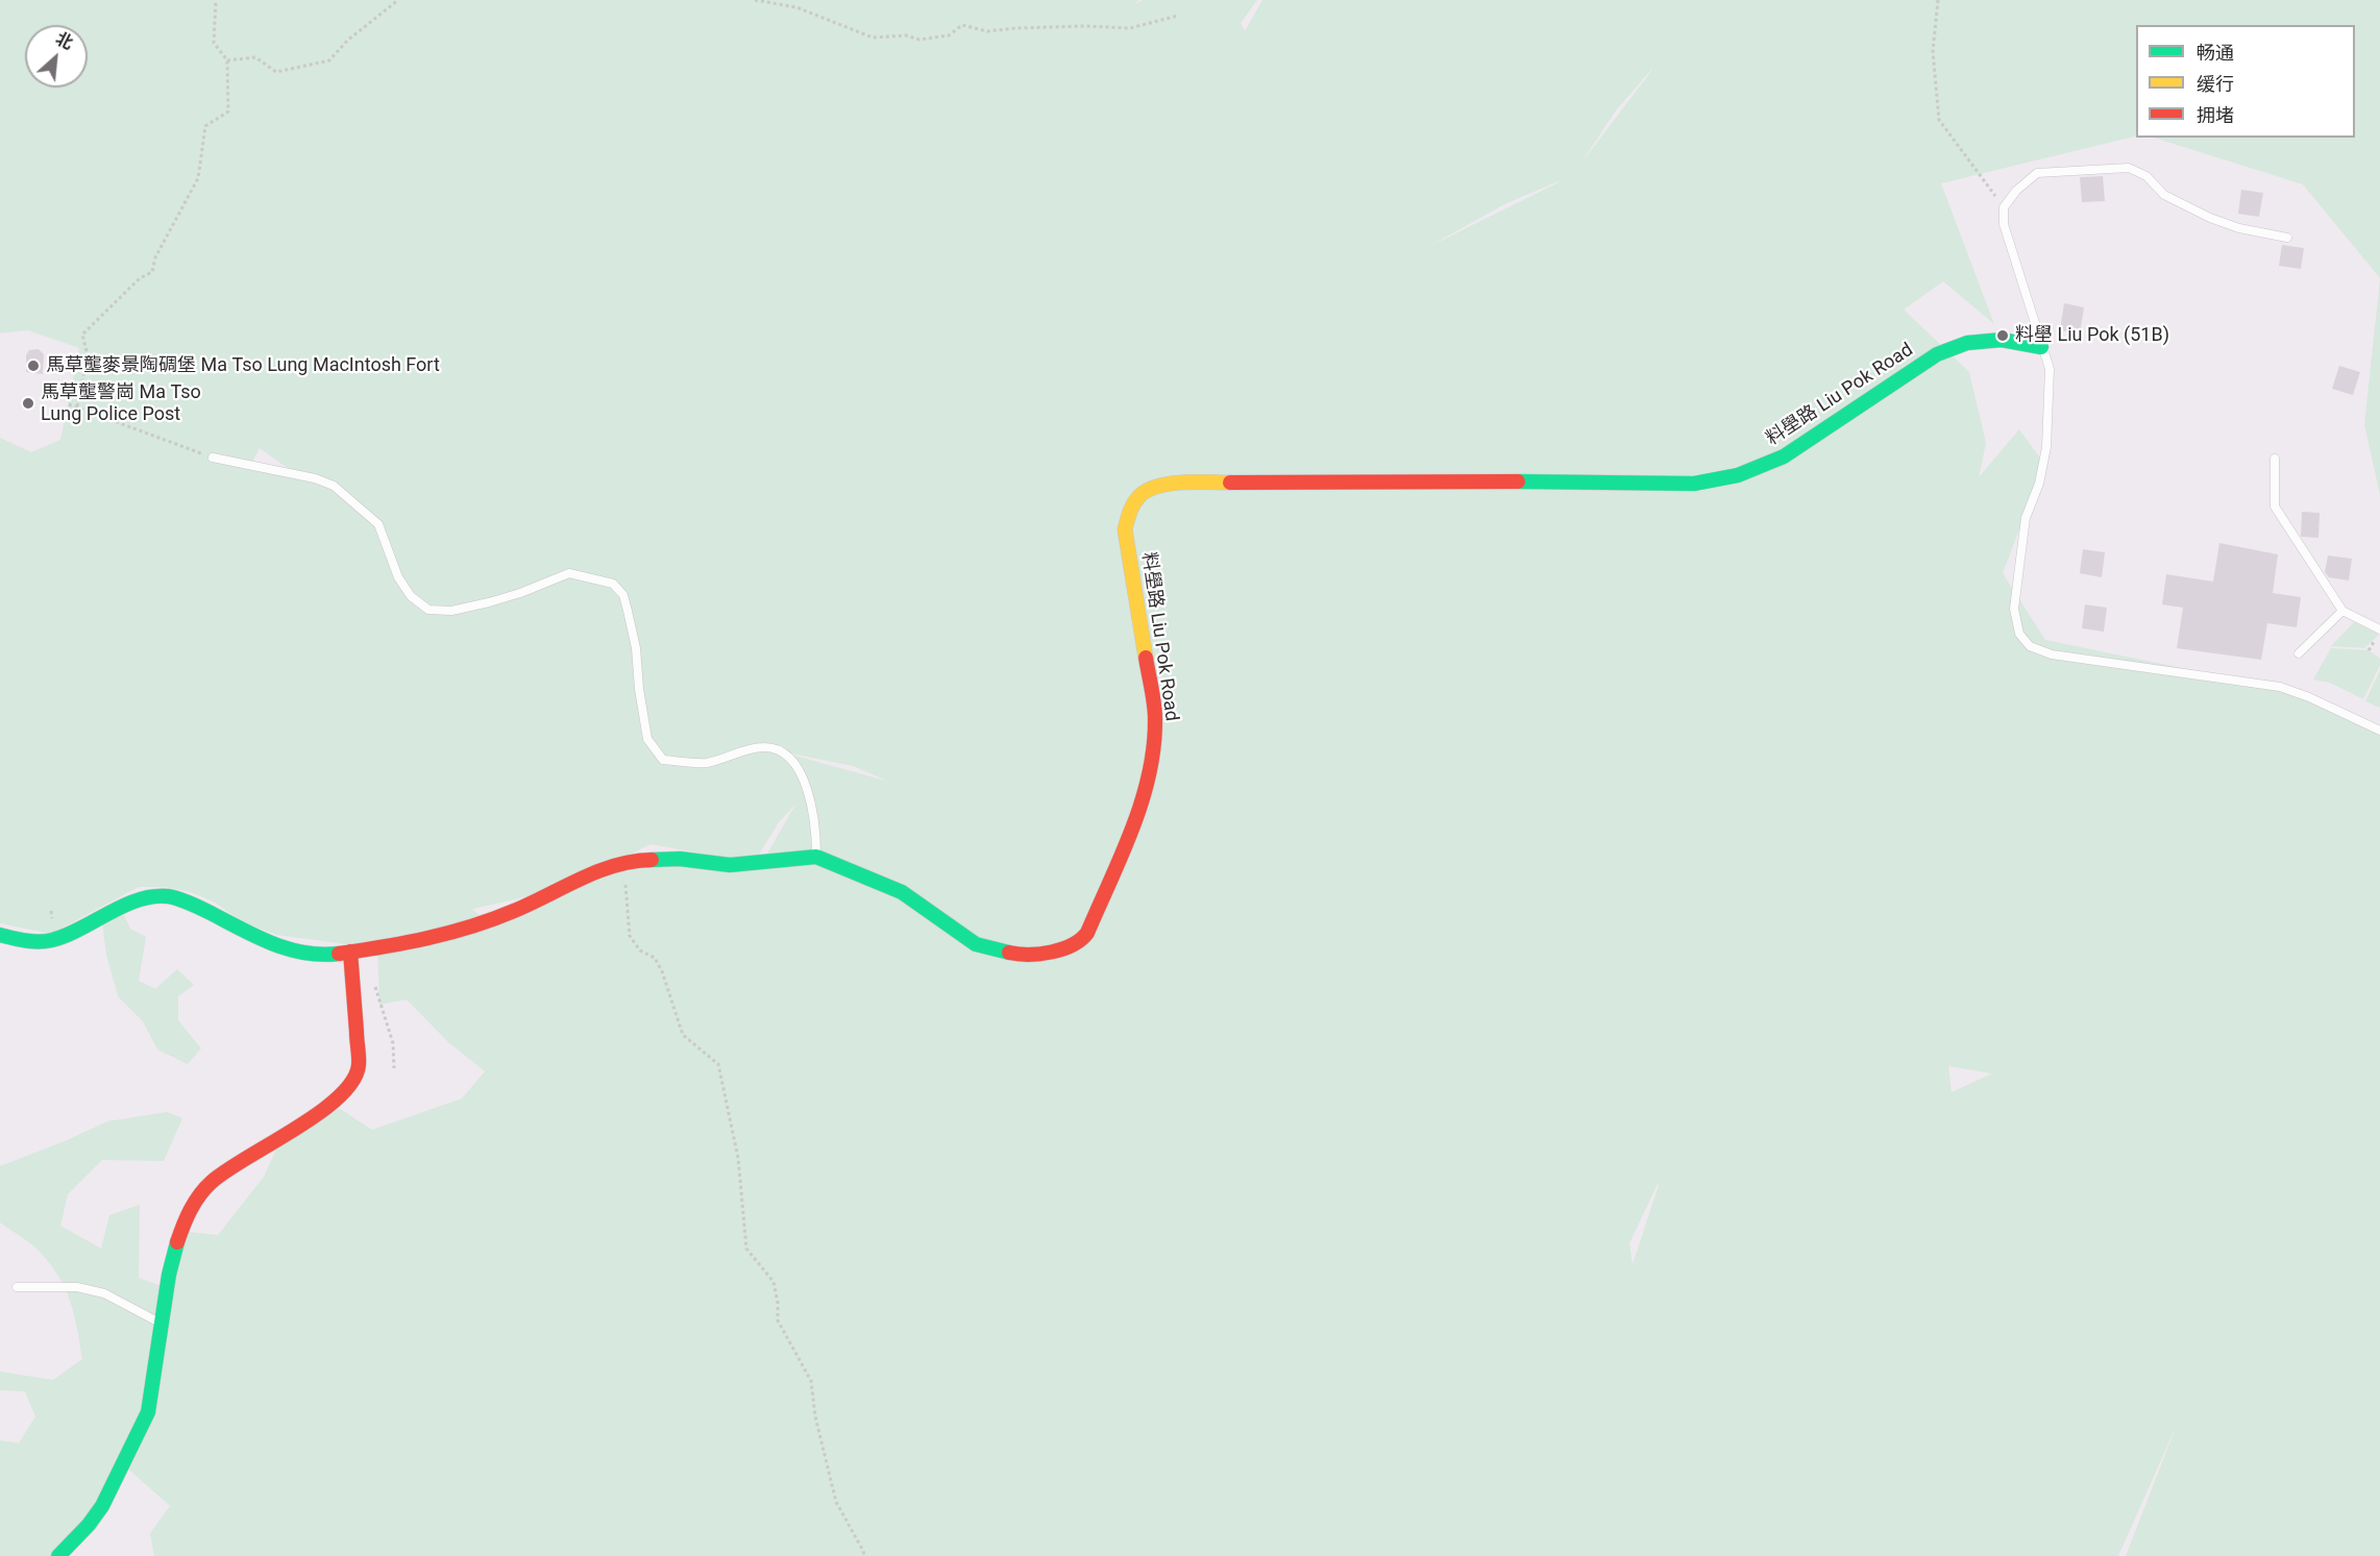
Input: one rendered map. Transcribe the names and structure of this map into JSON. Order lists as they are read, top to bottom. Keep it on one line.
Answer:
{"streets":{"street":["料壆路 Liu Pok Road"]},"places":["料壆 Liu Pok (51B)","馬草壟麥景陶碉堡 Ma Tso Lung MacIntosh Fort","馬草壟警崗 Ma Tso Lung Police Post"],"legend":["畅通","缓行","拥堵"],"north":"top right"}
